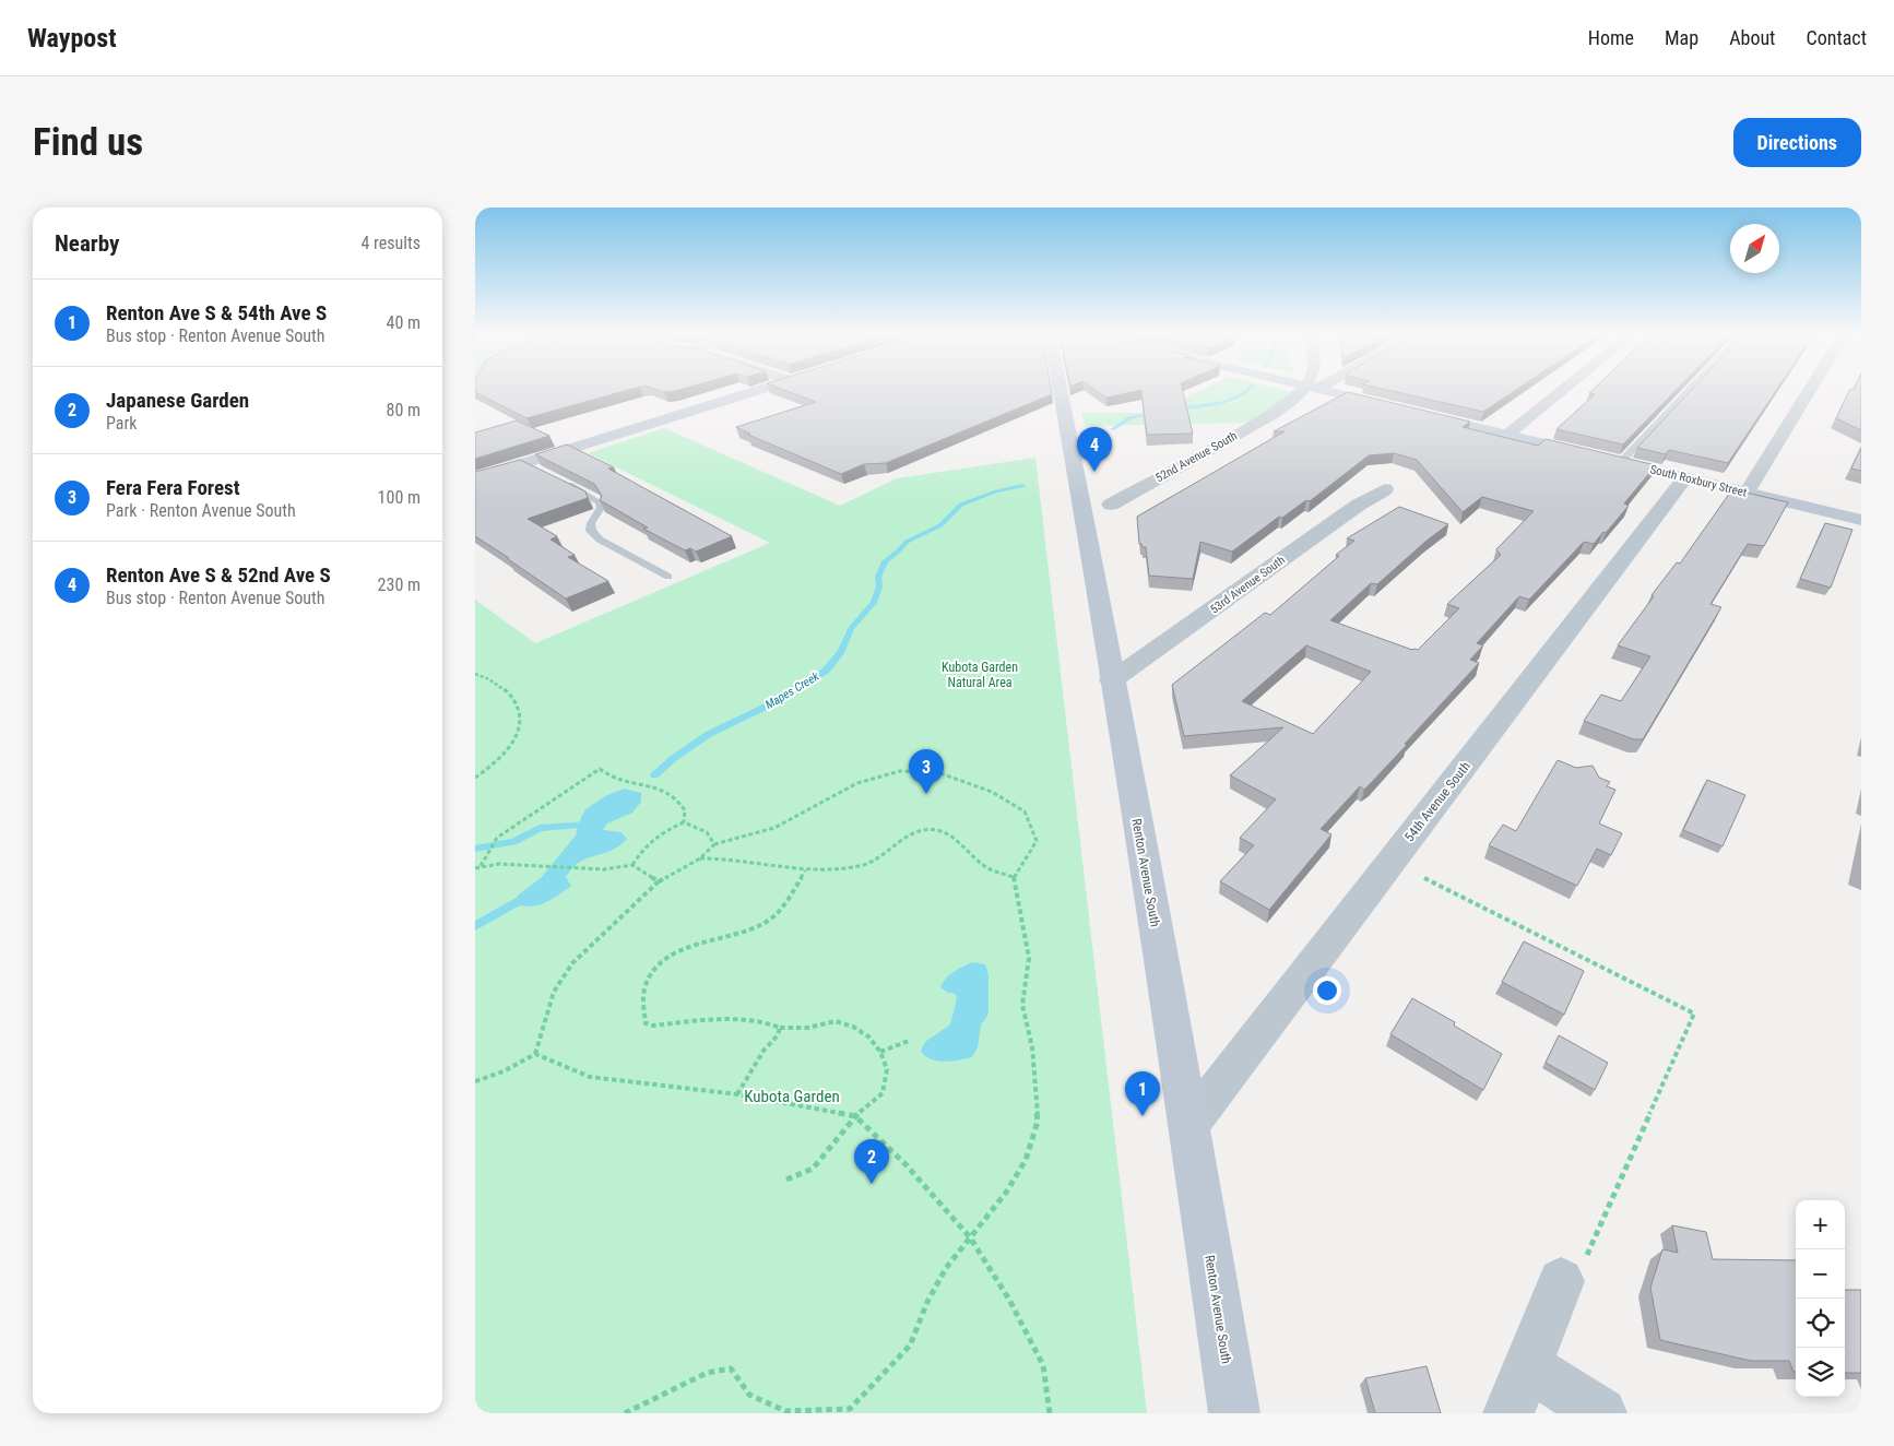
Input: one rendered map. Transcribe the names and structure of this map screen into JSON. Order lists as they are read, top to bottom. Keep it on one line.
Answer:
{"streets":{"street":["52nd Avenue South","South Roxbury Street","53rd Avenue South","54th Avenue South","Renton Avenue South"]},"crossings":[["South Roxbury Street","54th Avenue South"],["53rd Avenue South","Renton Avenue South"],["54th Avenue South","Renton Avenue South"]],"water":["Mapes Creek"],"parks":["Kubota Garden Natural Area","Kubota Garden"],"north":"top right","page":{"header":"Waypost","nav":["Home","Map","About","Contact"],"buttons":"Directions","title":"Find us","heading":["Nearby","4 results"],"list":[{"mark":"1","name":"Renton Ave S & 54th Ave S","note":"Bus stop · Renton Avenue South","value":"40 m"},{"mark":"2","name":"Japanese Garden","note":"Park","value":"80 m"},{"mark":"3","name":"Fera Fera Forest","note":"Park · Renton Avenue South","value":"100 m"},{"mark":"4","name":"Renton Ave S & 52nd Ave S","note":"Bus stop · Renton Avenue South","value":"230 m"}],"pins":["4","3","1","2"],"map_buttons":["+","−"]}}
